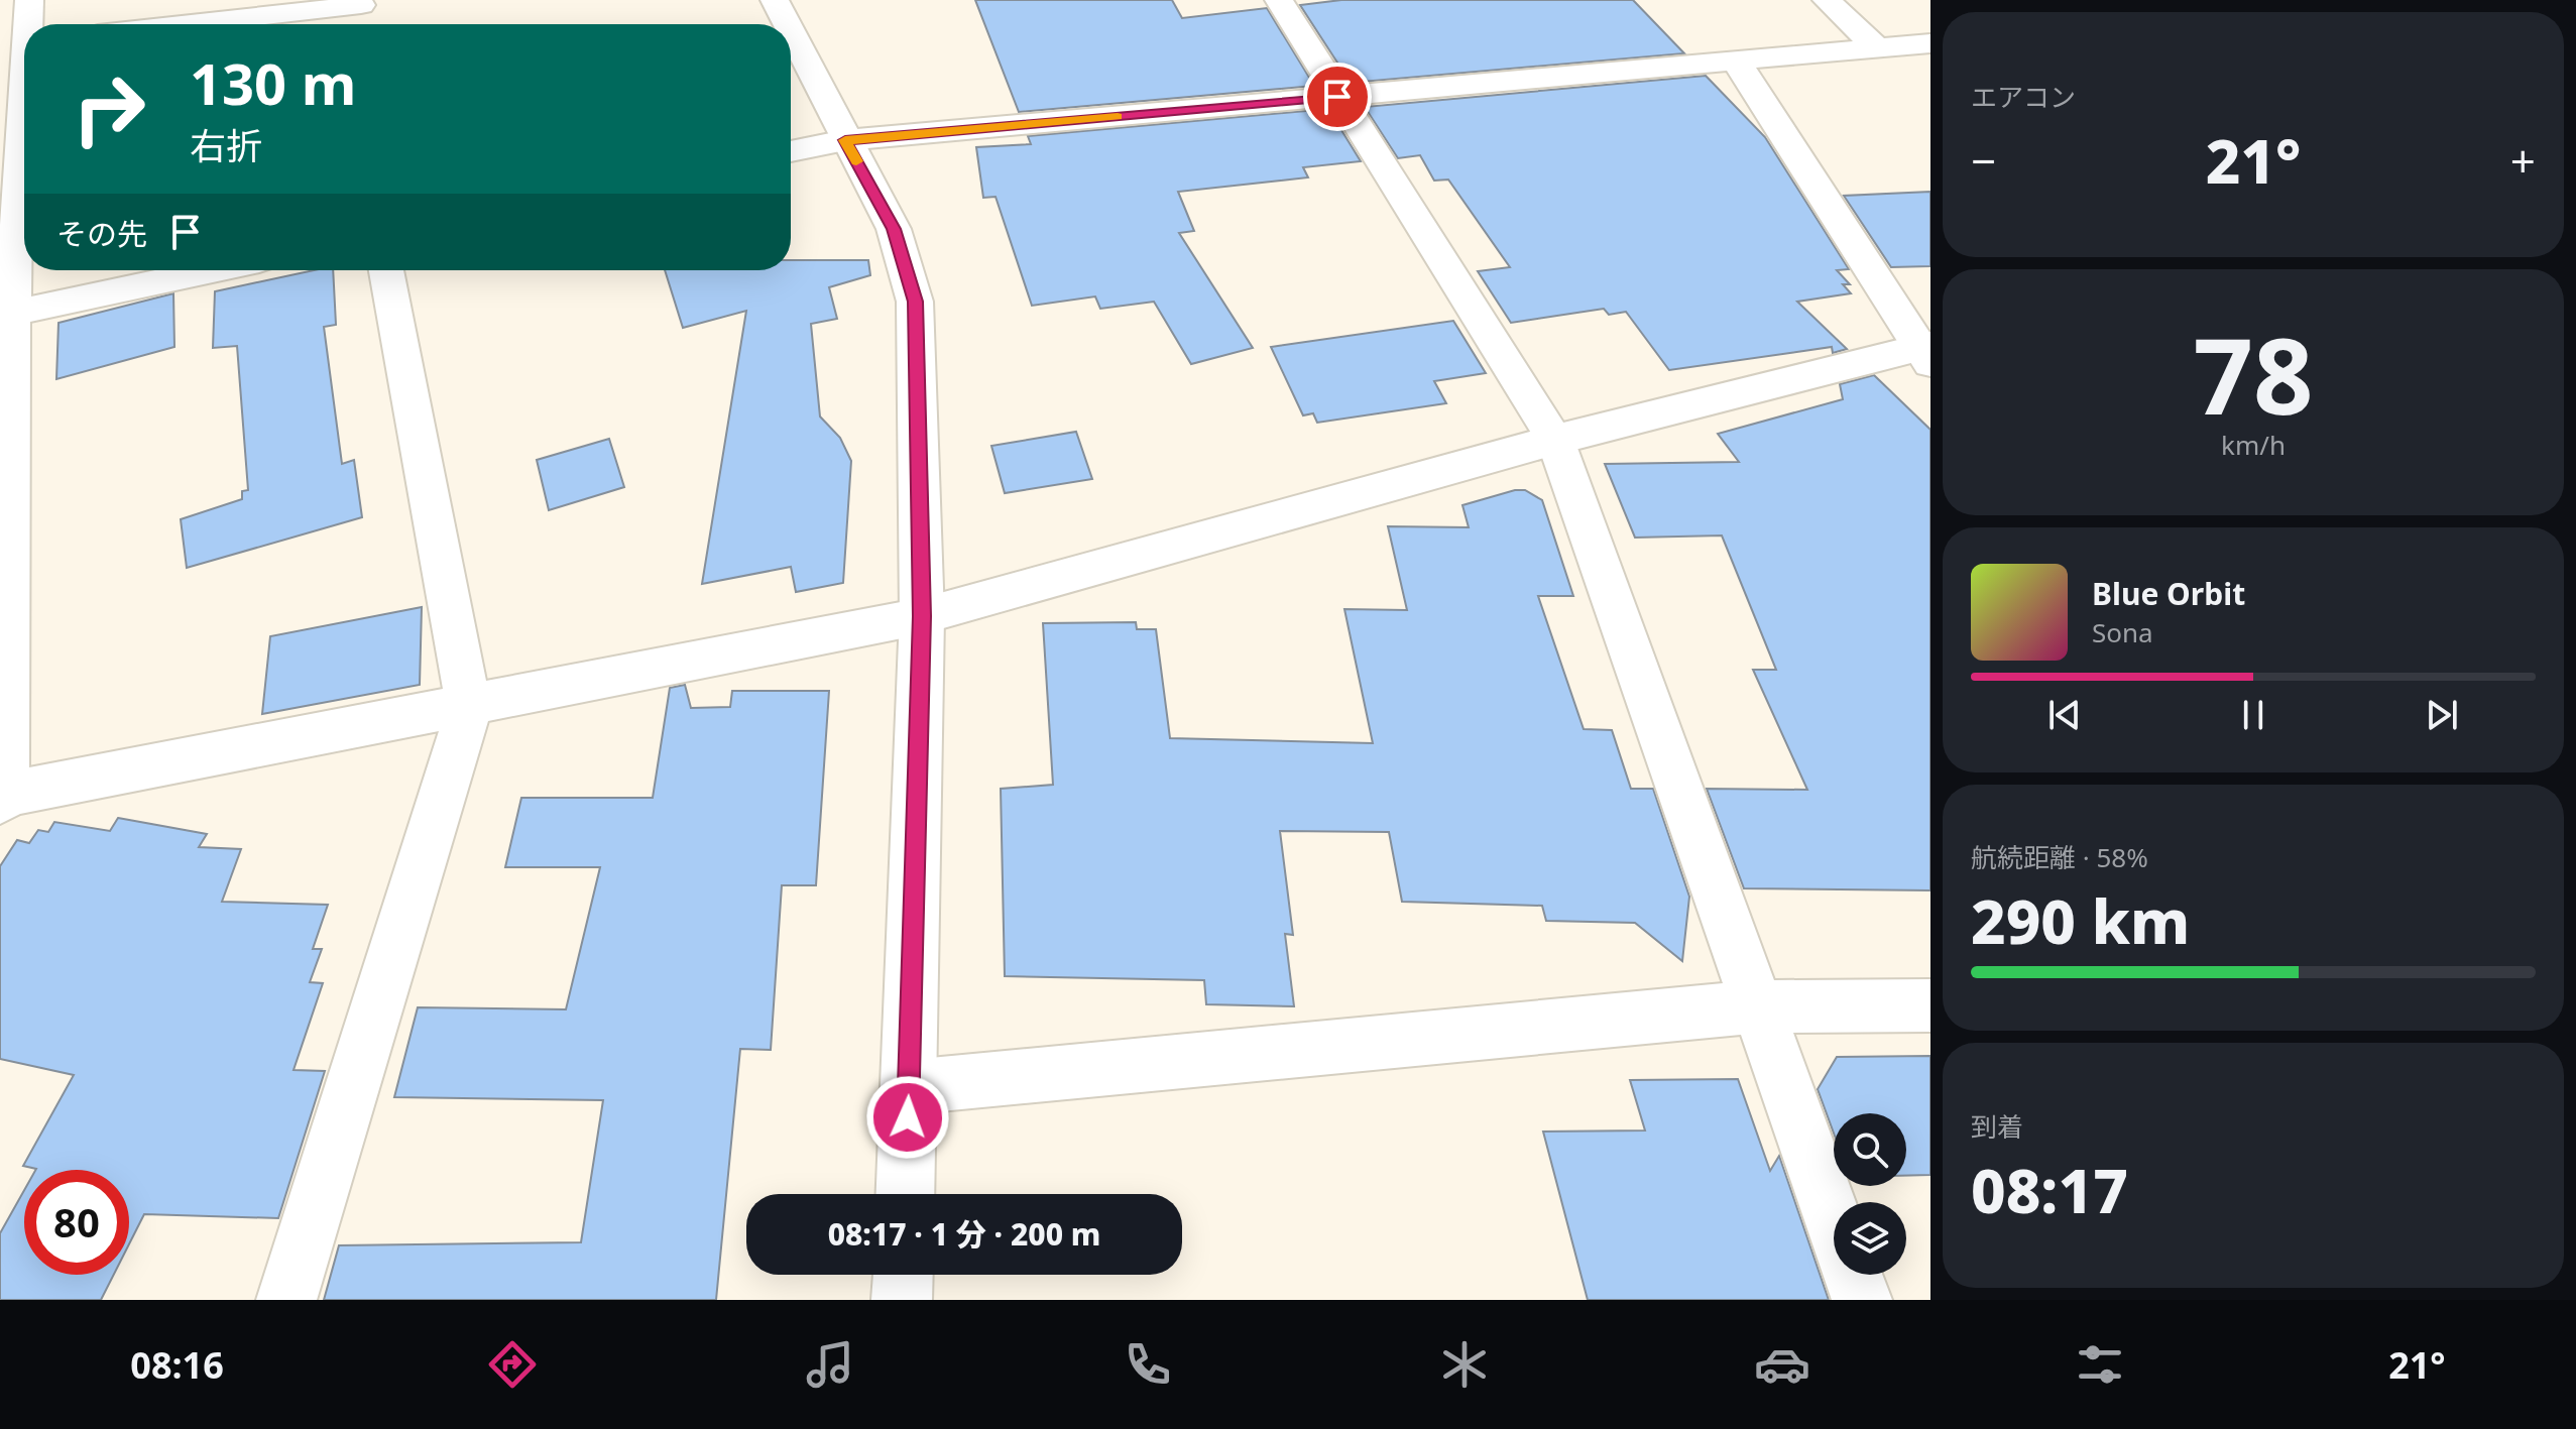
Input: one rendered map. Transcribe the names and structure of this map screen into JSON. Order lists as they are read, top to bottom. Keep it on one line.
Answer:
{"page":{"tile":["エアコン",["78","km/h"],["航続距離 · 58%","290 km"],["到着","08:17"]],"turn":["130 m","右折"],"heat":["−","21°","+"],"then":"その先","song":["Blue Orbit","Sona"],"limit":"80","trip":"08:17 · 1 分 · 200 m","tabs":["08:16","21°"]}}
